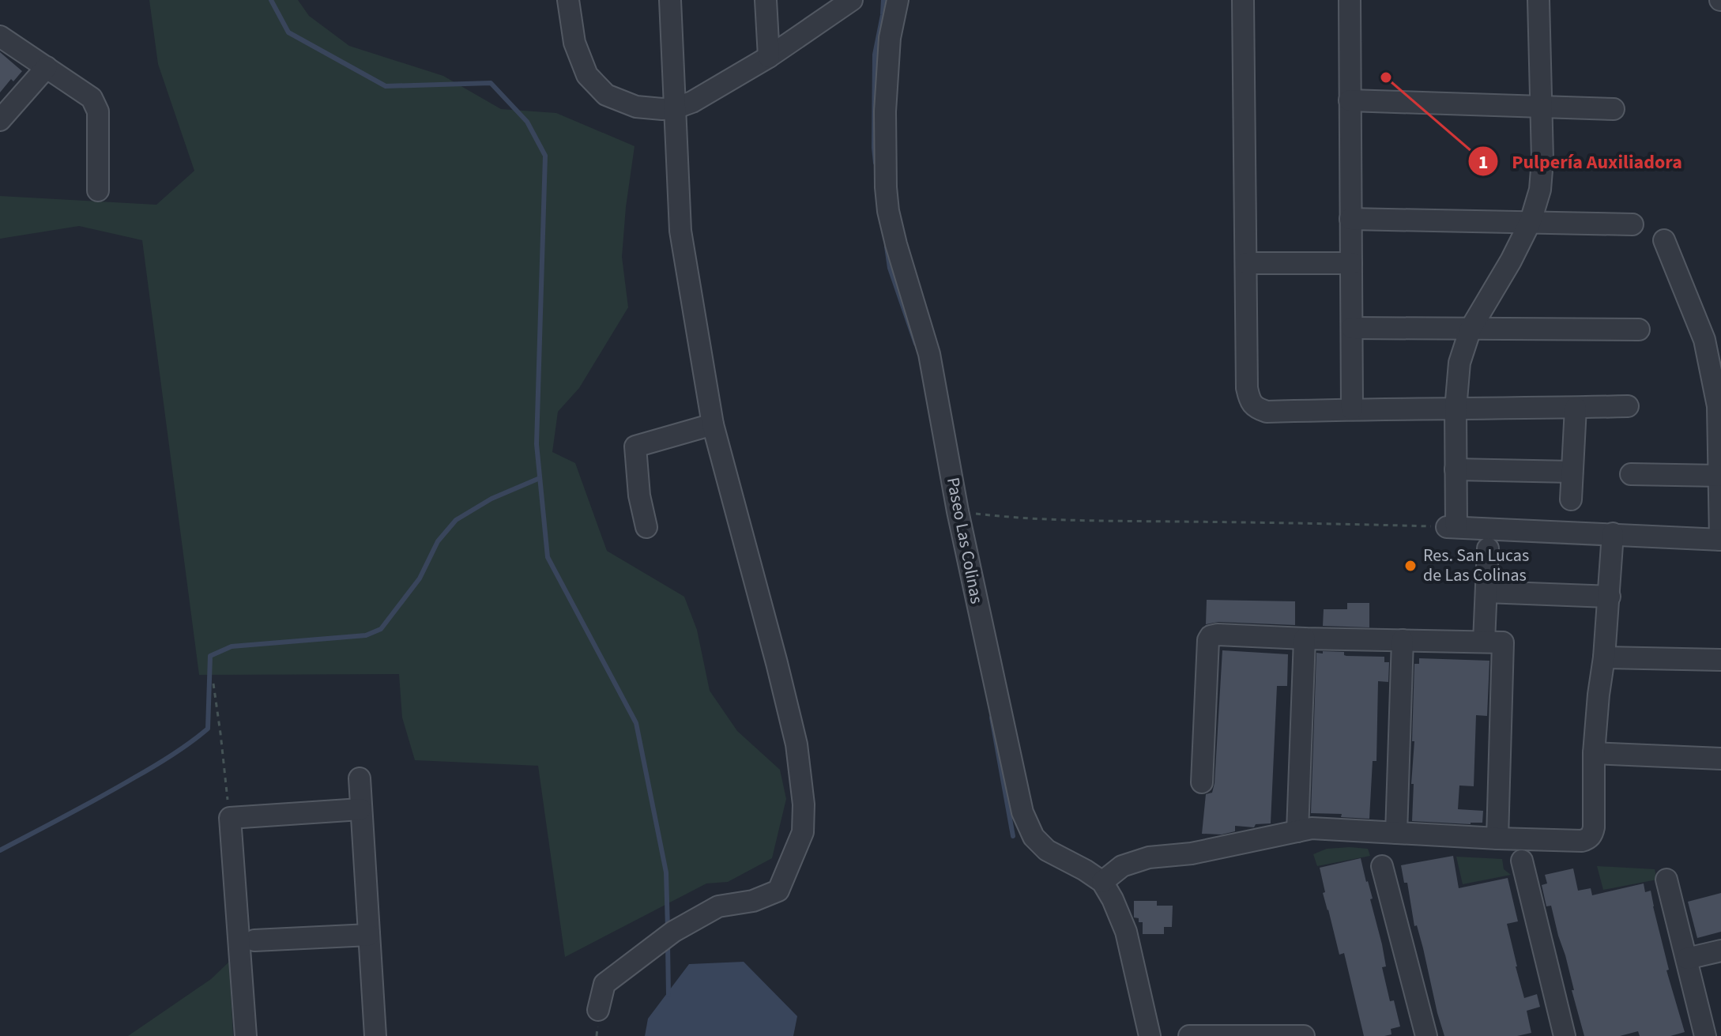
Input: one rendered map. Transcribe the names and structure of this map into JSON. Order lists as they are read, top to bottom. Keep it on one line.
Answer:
{"streets":{"street":["Paseo Las Colinas"]},"places":["Pulpería Auxiliadora","Res. San Lucas de Las Colinas"]}
